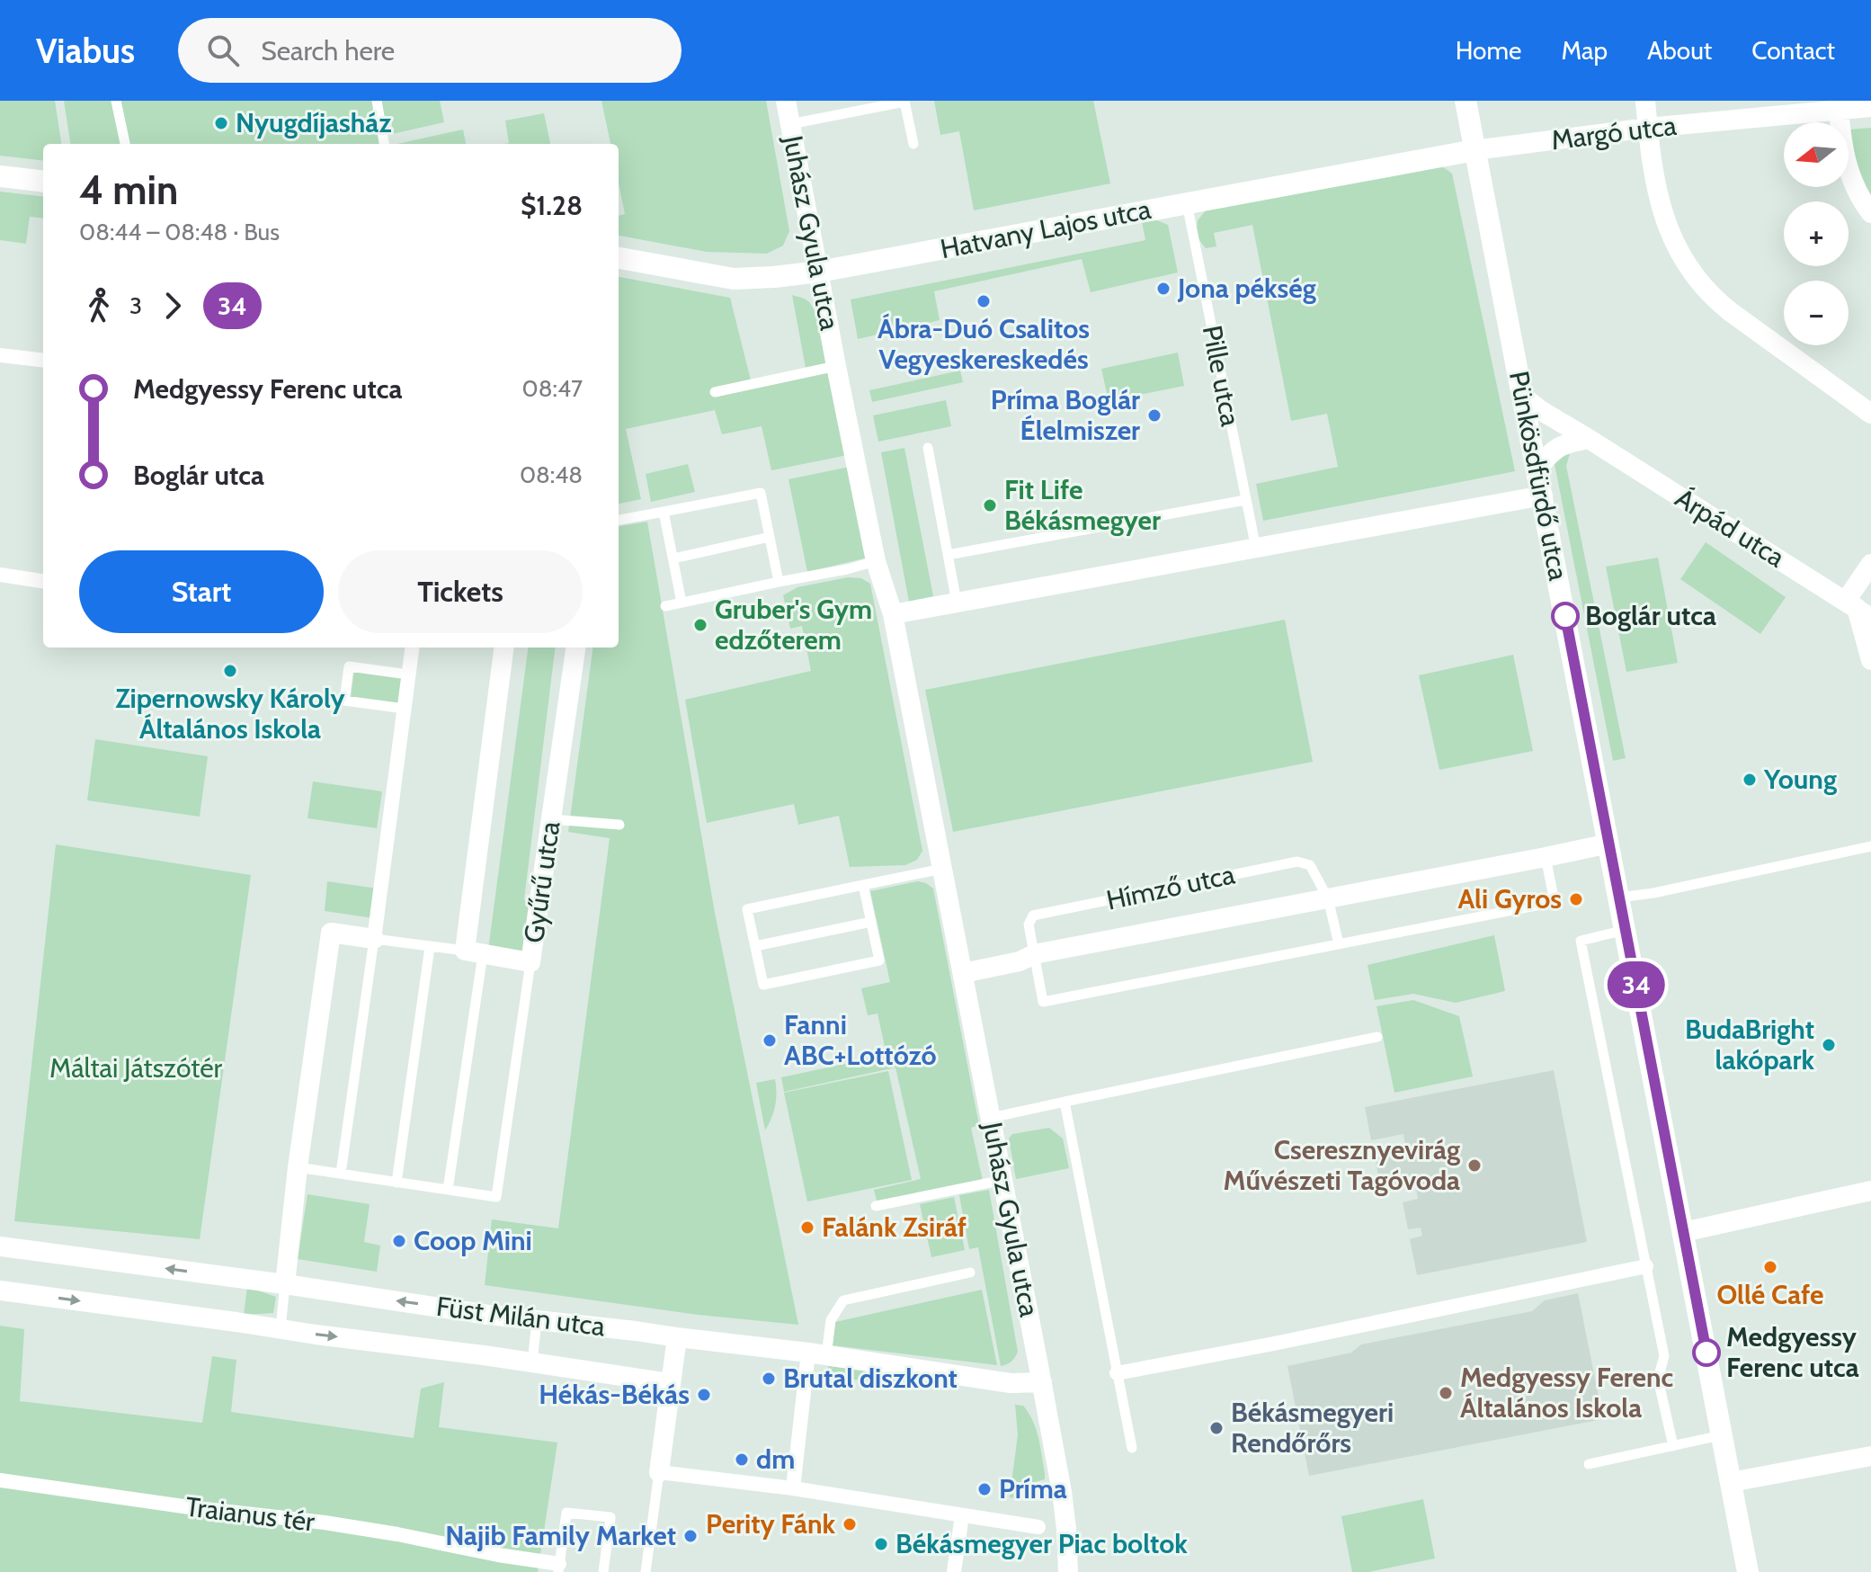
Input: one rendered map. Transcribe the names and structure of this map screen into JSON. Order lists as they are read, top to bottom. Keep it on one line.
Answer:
{"streets":{"street":["Margó utca","Hatvany Lajos utca","Juhász Gyula utca","Pünkösdfürdő utca","Árpád utca","Gyűrű utca","Hímző utca","Füst Milán utca","Traianus tér"],"lane":["Pille utca"]},"crossings":[["Margó utca","Hatvany Lajos utca"],["Margó utca","Pünkösdfürdő utca"],["Hatvany Lajos utca","Juhász Gyula utca"],["Hatvany Lajos utca","Pille utca"],["Hatvany Lajos utca","Pünkösdfürdő utca"],["Juhász Gyula utca","Hímző utca"],["Juhász Gyula utca","Füst Milán utca"],["Pünkösdfürdő utca","Árpád utca"],["Pünkösdfürdő utca","Hímző utca"]],"parks":["Máltai Játszótér"],"places":["Nyugdíjasház","Jona pékség","Ábra-Duó Csalitos Vegyeskereskedés","Príma Boglár Élelmiszer","Fit Life Békásmegyer","Boglár utca","Gruber's Gym edzőterem","Zipernowsky Károly Általános Iskola","Young","Ali Gyros","Fanni ABC+Lottózó","BudaBright lakópark","Cseresznyevirág Művészeti Tagóvoda","Falánk Zsiráf","Coop Mini","Ollé Cafe","Medgyessy Ferenc utca","Brutal diszkont","Medgyessy Ferenc Általános Iskola","Hékás-Békás","Békásmegyeri Rendőrőrs","dm","Príma","Perity Fánk","Najib Family Market","Békásmegyer Piac boltok"],"lines":["bus line 34"],"north":"left","page":{"header":"Viabus","search":"Search here","nav":["Home","Map","About","Contact"],"on_map":"34","map_buttons":["+","−"],"heading":["4 min","08:44 – 08:48 · Bus","$1.28"],"legs":["3","34"],"list":[{"name":"Medgyessy Ferenc utca","value":"08:47"},{"name":"Boglár utca","value":"08:48"}],"buttons":["Start","Tickets"]}}
